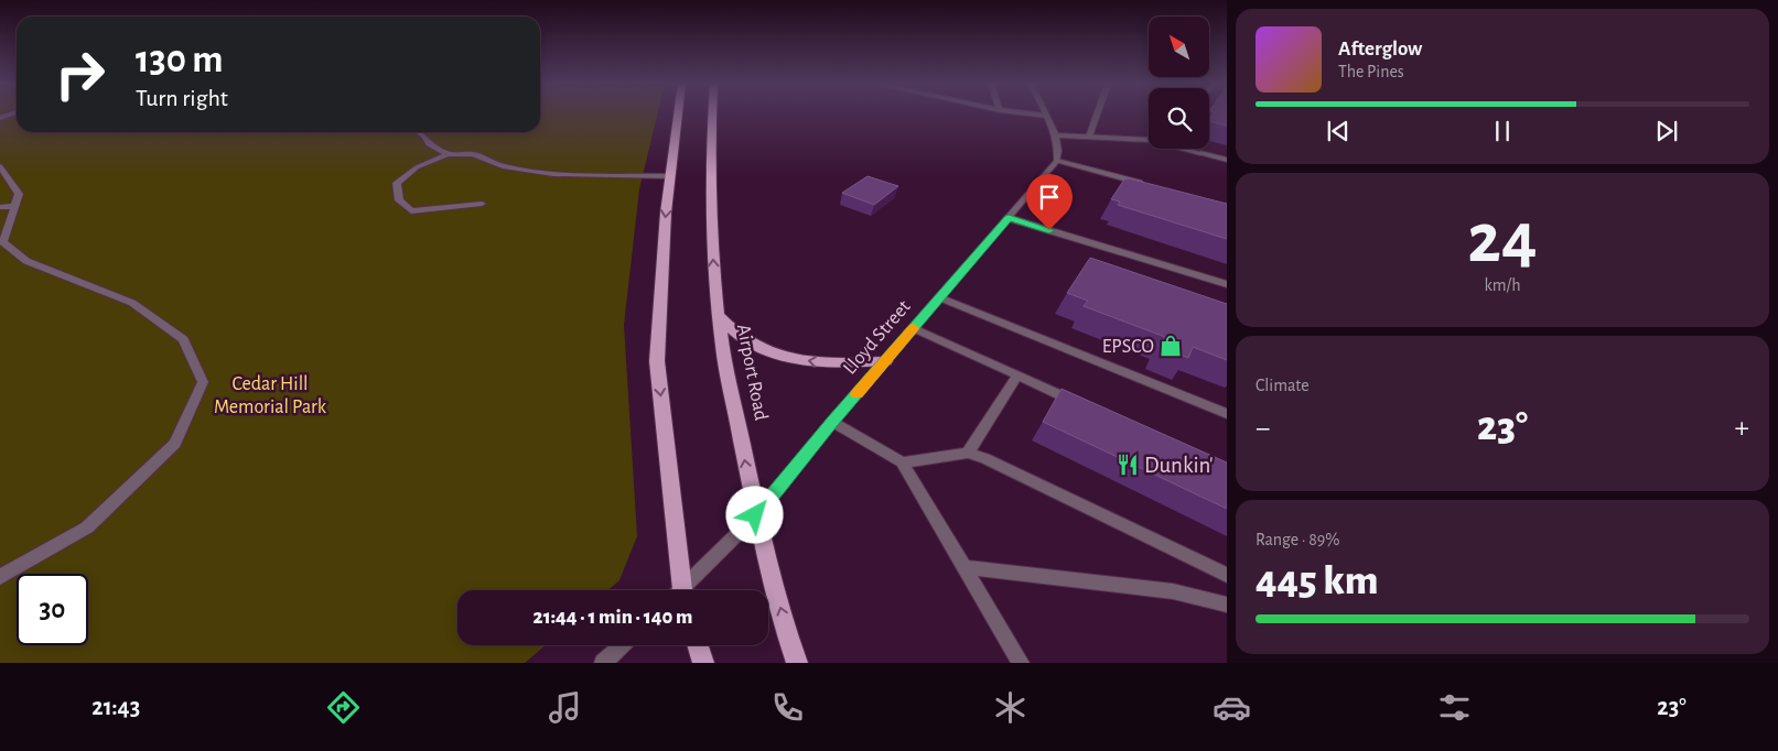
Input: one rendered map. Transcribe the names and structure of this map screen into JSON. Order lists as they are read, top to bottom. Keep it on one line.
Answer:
{"streets":{"main road":["Airport Road"],"street":["Lloyd Street"]},"crossings":[["Lloyd Street","Airport Road"]],"parks":["Cedar Hill Memorial Park"],"places":{"shop":["EPSCO"],"restaurant":["Dunkin'"]},"north":"top left","page":{"turn":["130 m","Turn right"],"song":["Afterglow","The Pines"],"tile":[["24","km/h"],"Climate",["Range · 89%","445 km"]],"heat":["−","23°","+"],"limit":"30","trip":"21:44 · 1 min · 140 m","tabs":["21:43","23°"]}}
